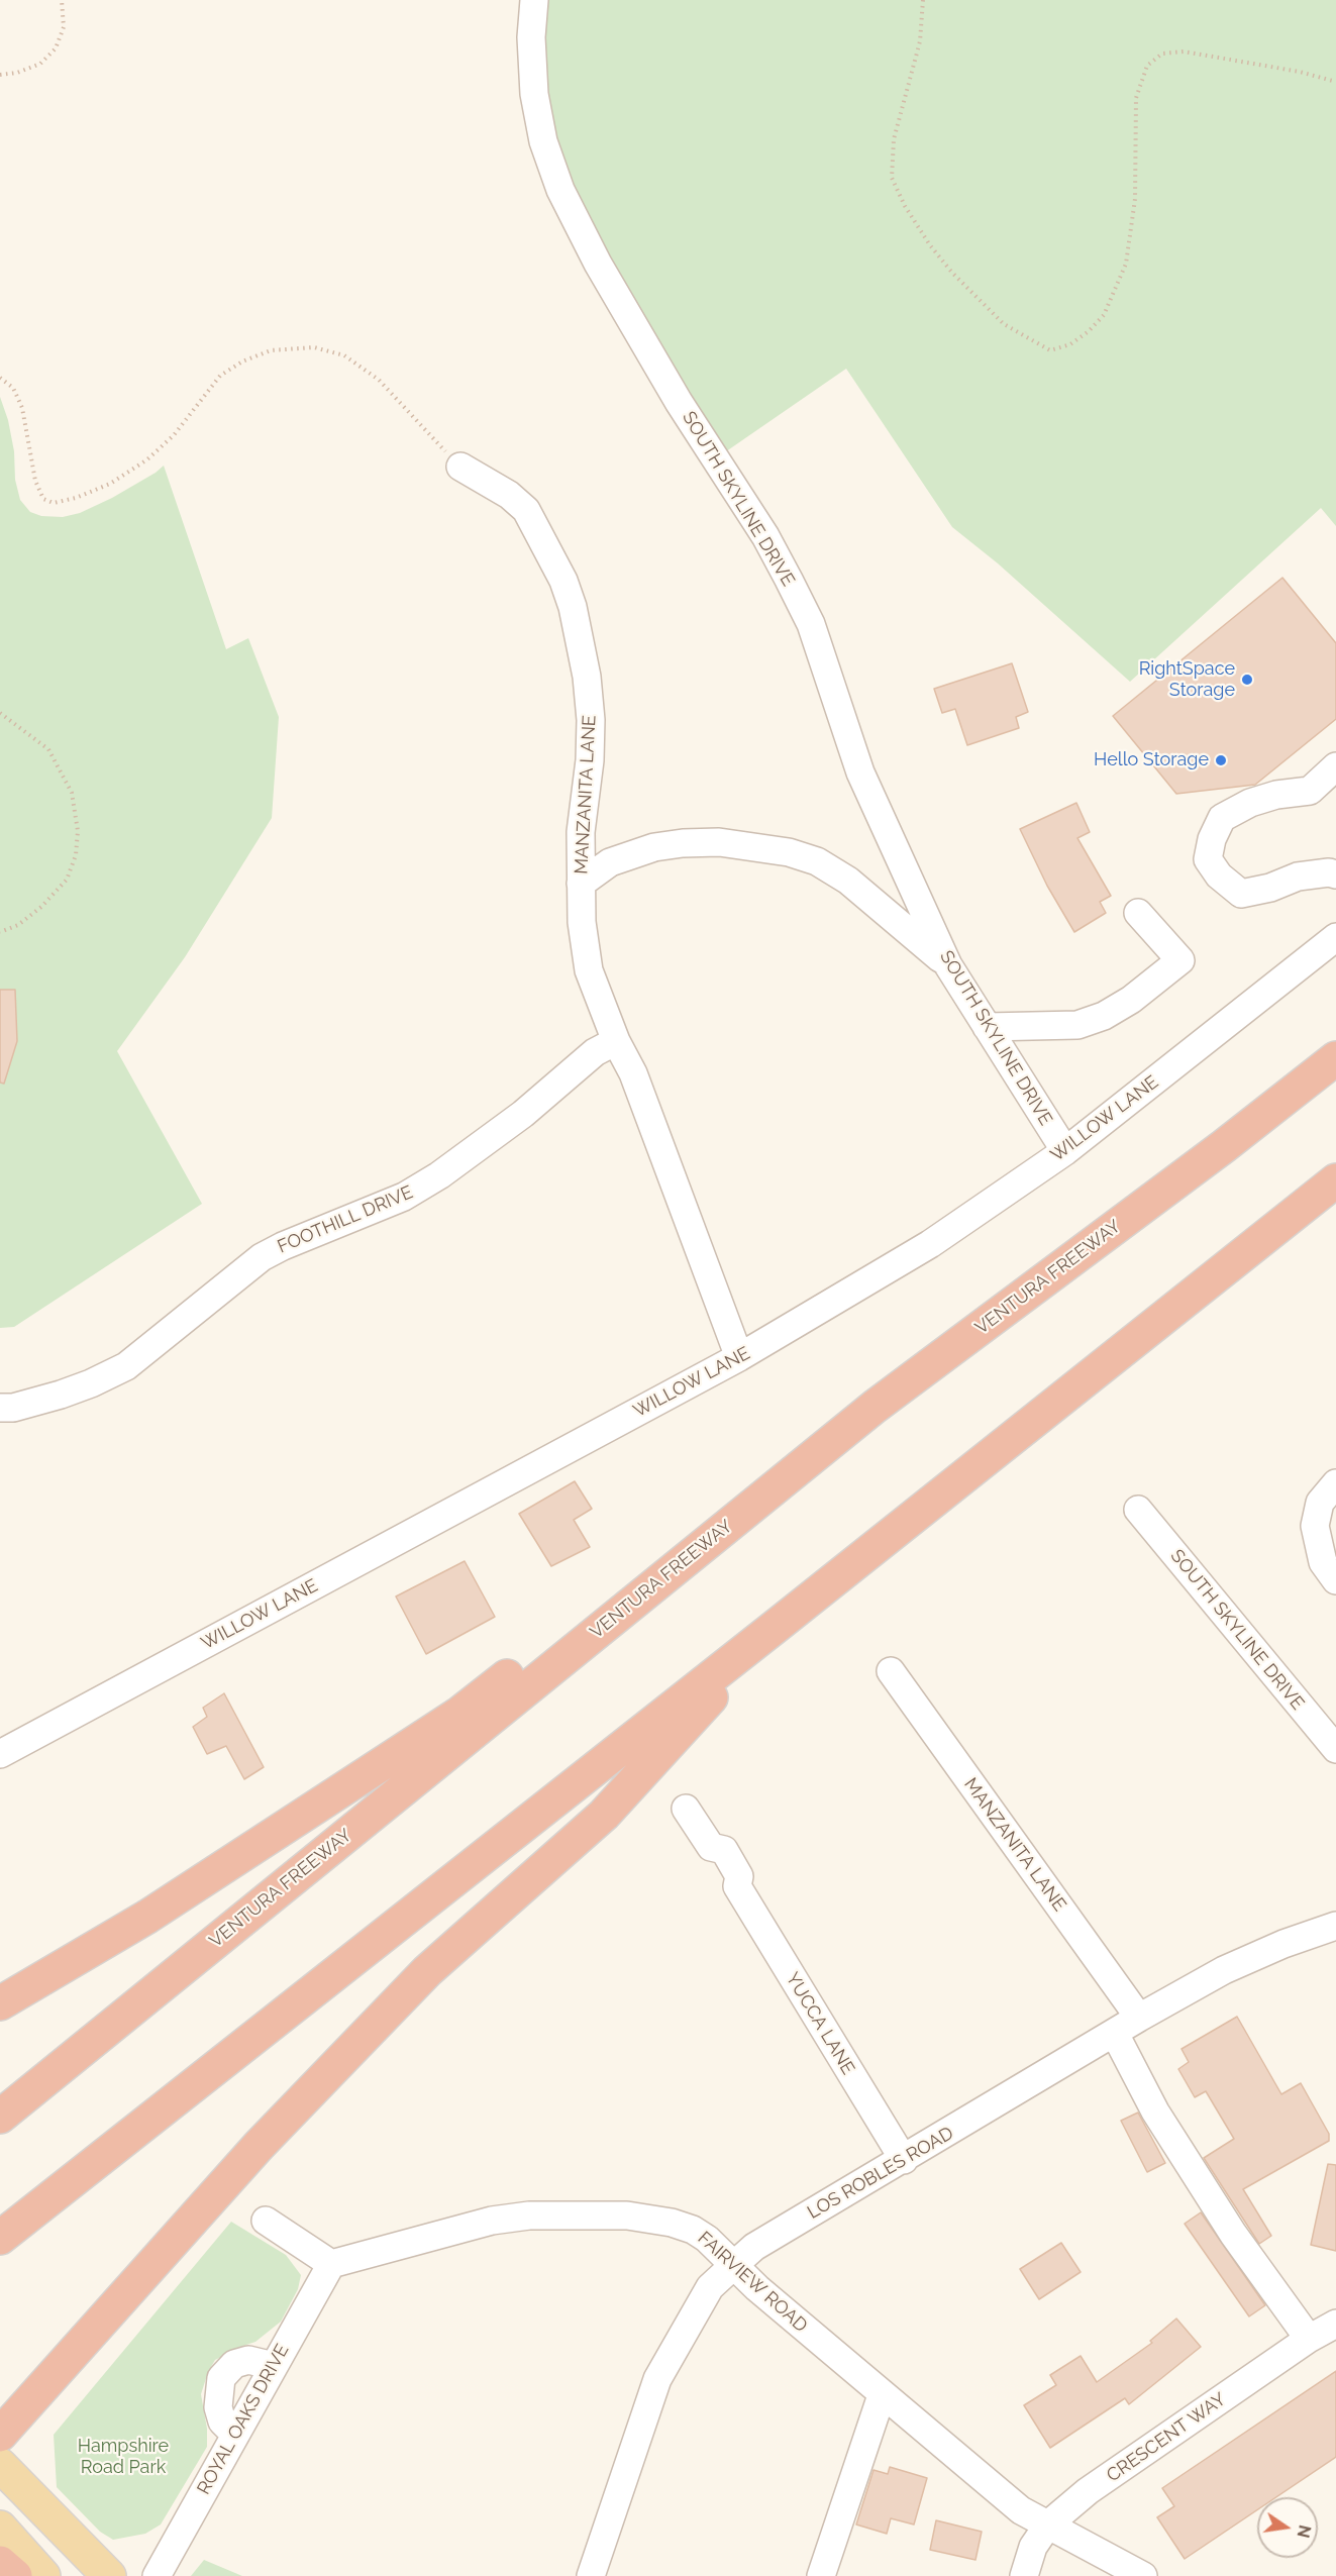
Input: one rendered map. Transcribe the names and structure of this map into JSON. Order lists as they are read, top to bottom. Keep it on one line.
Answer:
{"streets":{"highway":["VENTURA FREEWAY"],"street":["SOUTH SKYLINE DRIVE","MANZANITA LANE","WILLOW LANE","FOOTHILL DRIVE","YUCCA LANE","LOS ROBLES ROAD","FAIRVIEW ROAD","ROYAL OAKS DRIVE","CRESCENT WAY"]},"crossings":[["SOUTH SKYLINE DRIVE","WILLOW LANE"],["MANZANITA LANE","WILLOW LANE"],["MANZANITA LANE","FOOTHILL DRIVE"],["MANZANITA LANE","LOS ROBLES ROAD"],["YUCCA LANE","LOS ROBLES ROAD"],["LOS ROBLES ROAD","FAIRVIEW ROAD"],["FAIRVIEW ROAD","ROYAL OAKS DRIVE"],["FAIRVIEW ROAD","CRESCENT WAY"]],"parks":["Hampshire Road Park"],"places":["RightSpace Storage","Hello Storage"],"north":"right"}
